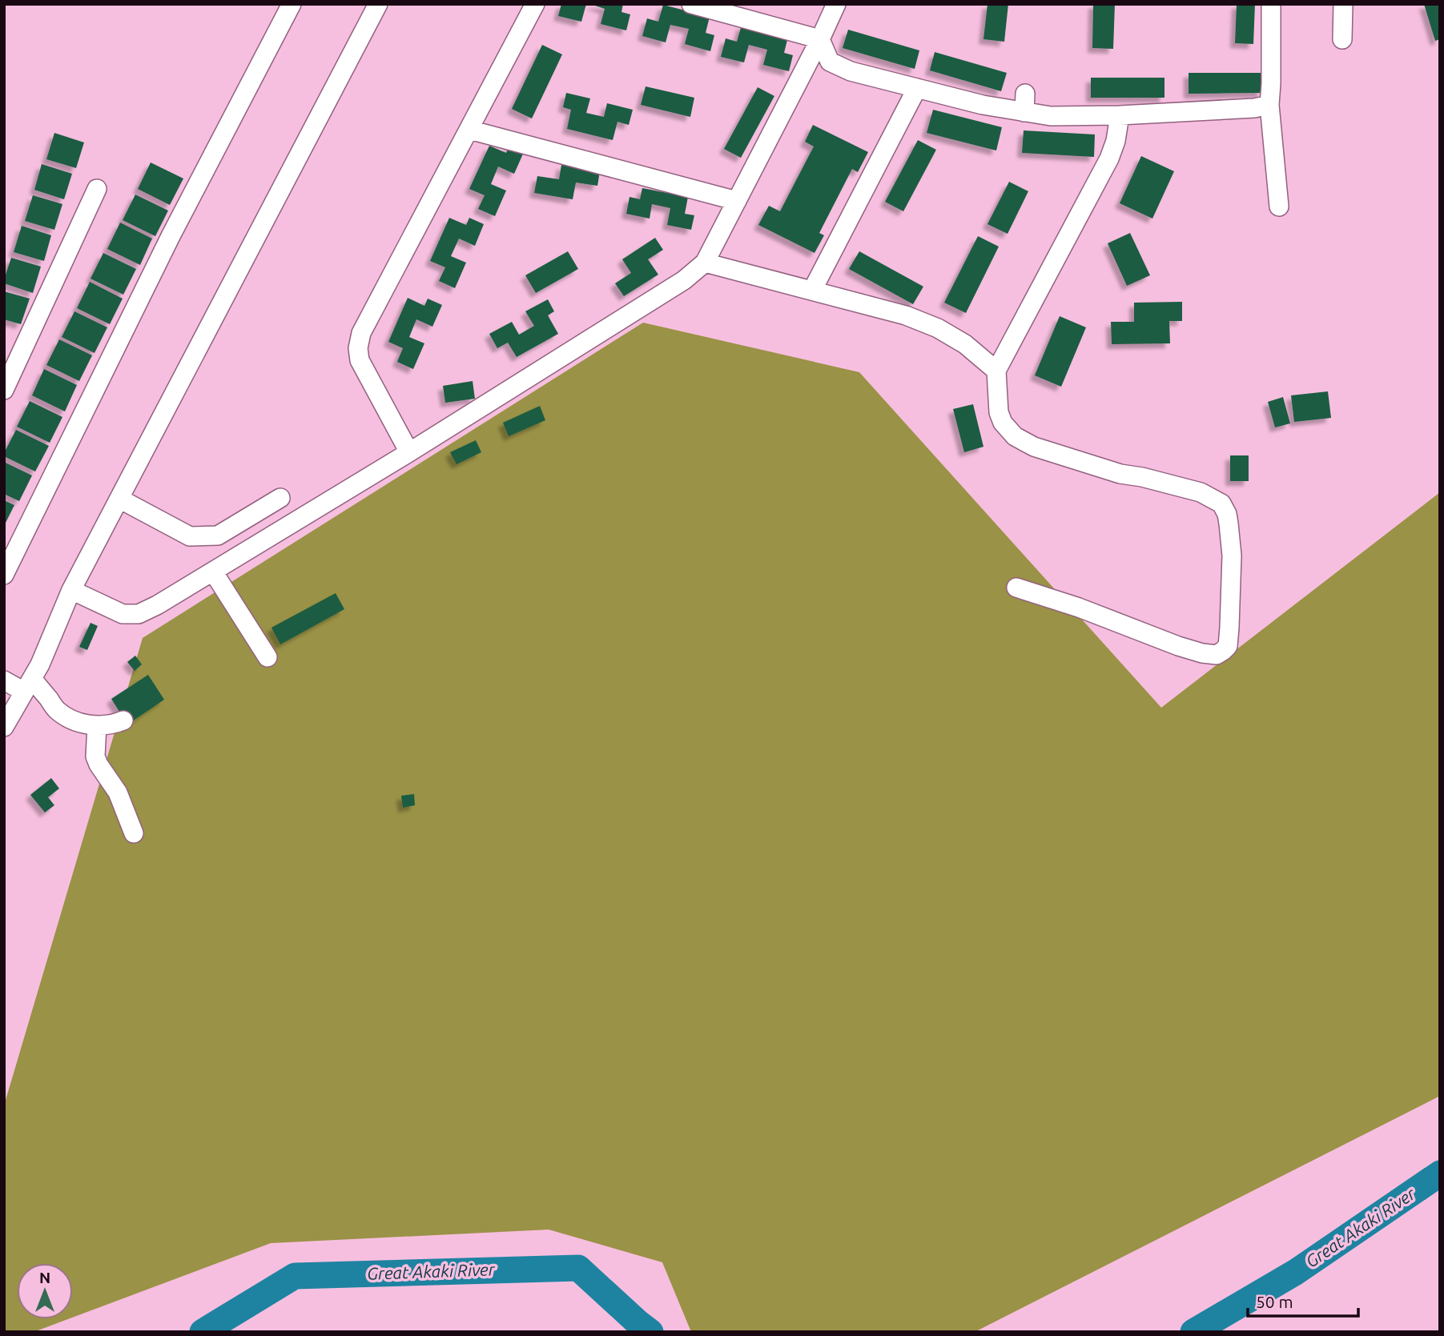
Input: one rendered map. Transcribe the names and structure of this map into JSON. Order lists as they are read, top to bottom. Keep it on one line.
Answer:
{"water":["Great Akaki River"],"scale_bar":"50 m","north":"top"}
